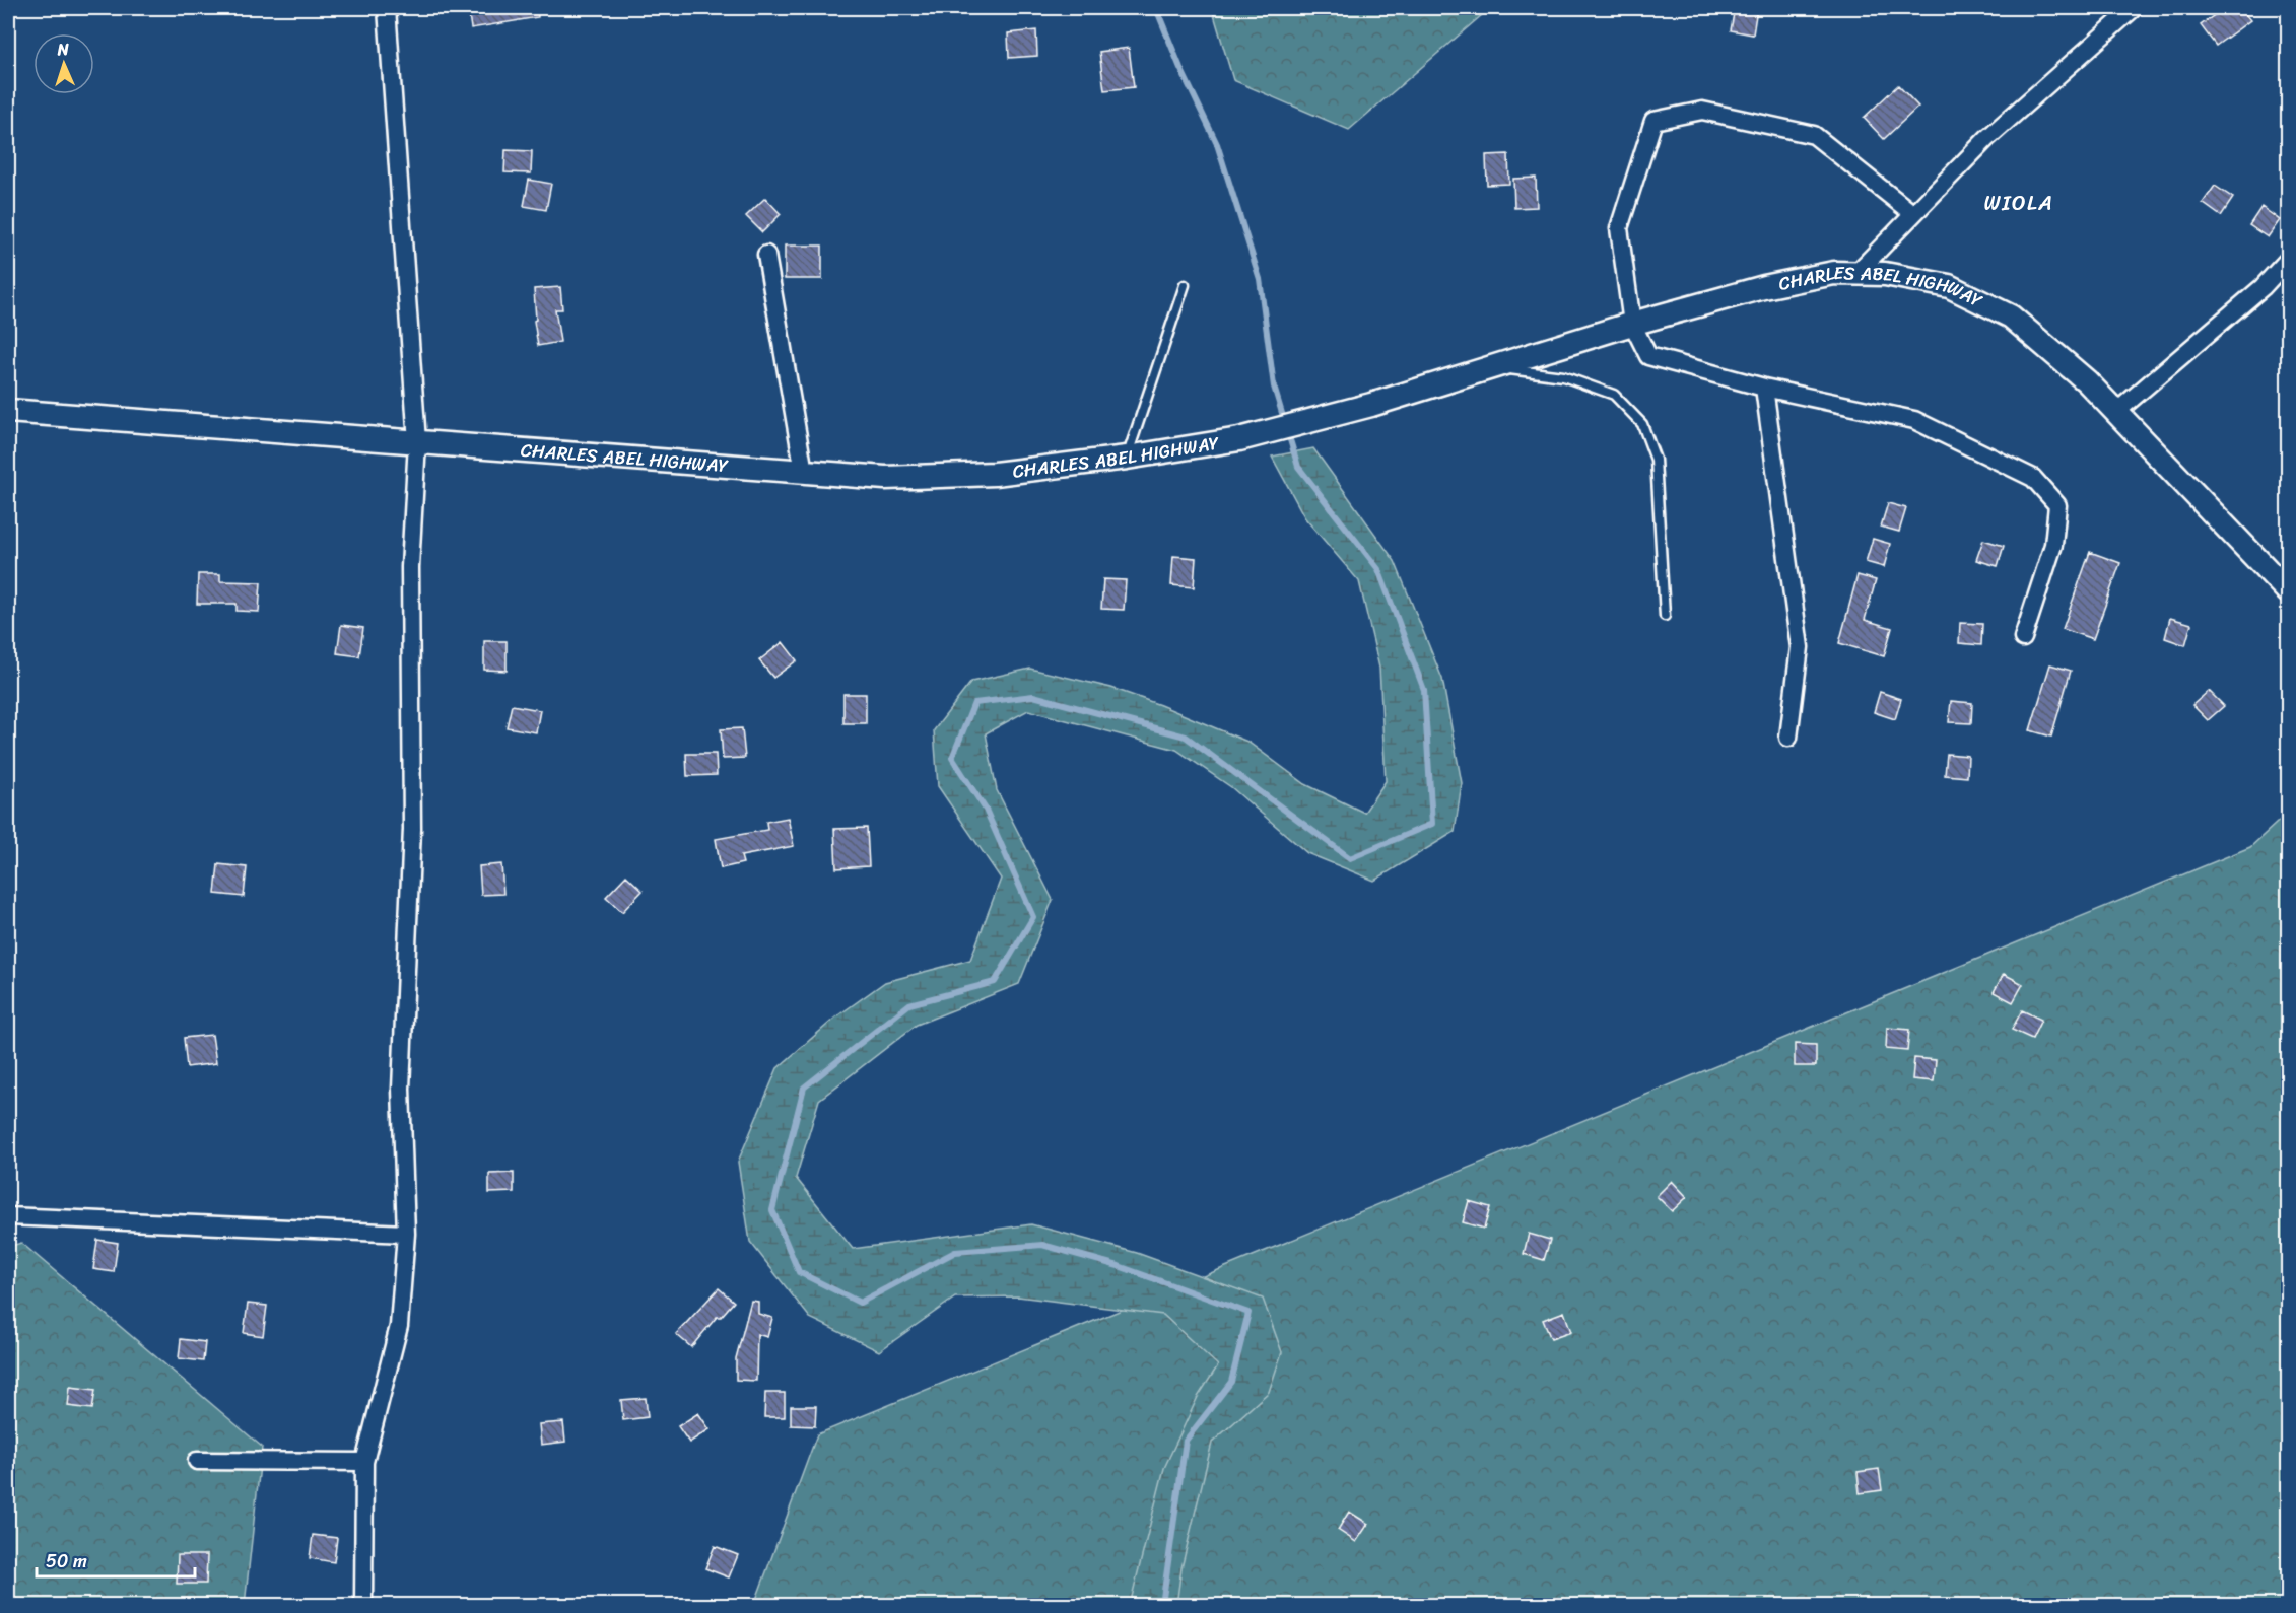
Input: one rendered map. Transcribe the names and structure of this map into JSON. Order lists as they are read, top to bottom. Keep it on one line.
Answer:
{"streets":{"main road":["CHARLES ABEL HIGHWAY"]},"districts":["WIOLA"],"scale_bar":"50 m","north":"top"}
